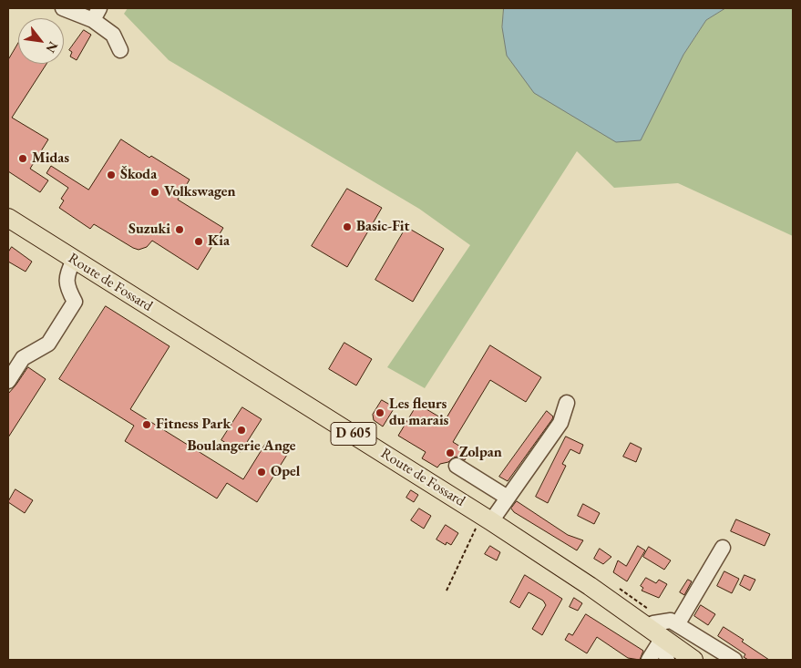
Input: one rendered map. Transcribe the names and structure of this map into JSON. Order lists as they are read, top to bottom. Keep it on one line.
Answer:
{"streets":{"main road":["Route de Fossard","D 605"]},"places":["Midas","Škoda","Volkswagen","Basic-Fit","Suzuki","Kia","Les fleurs du marais","Fitness Park","Boulangerie Ange","Zolpan","Opel"],"north":"bottom right"}
